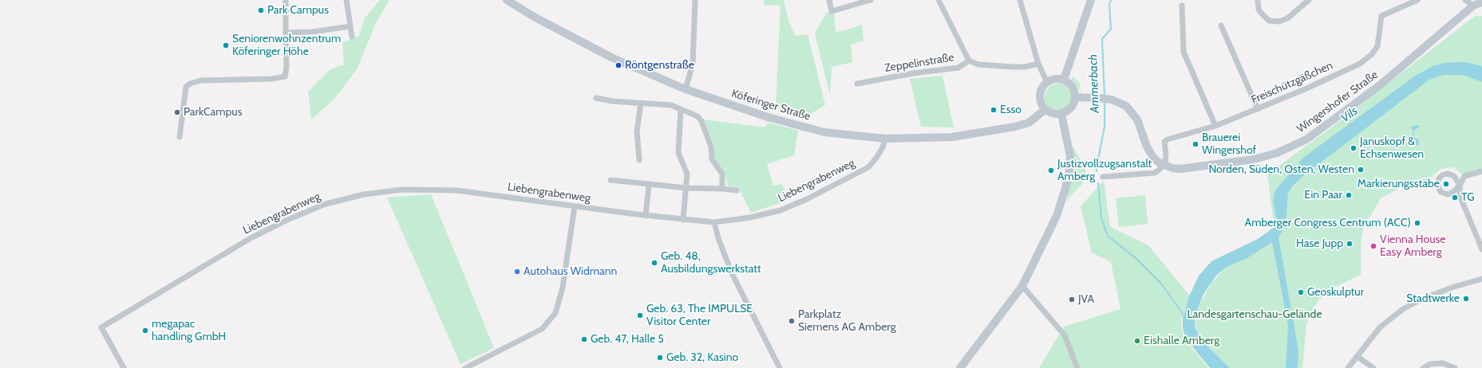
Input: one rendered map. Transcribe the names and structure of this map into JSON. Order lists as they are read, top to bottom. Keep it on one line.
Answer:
{"streets":{"street":["Zeppelinstraße","Freischützgäßchen","Wingershofer Straße","Köferinger Straße","Liebengrabenweg"]},"crossings":[["Freischützgäßchen","Wingershofer Straße"],["Wingershofer Straße","Köferinger Straße"],["Köferinger Straße","Liebengrabenweg"]],"water":["Ammerbach","Vils"],"parks":["Landesgartenschau-Gelände"],"places":["Park Campus","Seniorenwohnzentrum Köferinger Höhe","Röntgenstraße","Esso","ParkCampus","Brauerei Wingershof","Januskopf & Echsenwesen","Norden, Süden, Osten, Westen","Justizvollzugsanstalt Amberg","Markierungsstäbe","Ein Paar","TG","Amberger Congress Centrum (ACC)","Hase Jupp","Vienna House Easy Amberg","Geb. 48, Ausbildungswerkstatt","Autohaus Widmann","Geoskulptur","Stadtwerke","JVA","Geb. 63, The IMPULSE Visitor Center","Parkplatz Siemens AG Amberg","megapac handling GmbH","Geb. 47, Halle 5","Eishalle Amberg","Geb. 32, Kasino"]}
